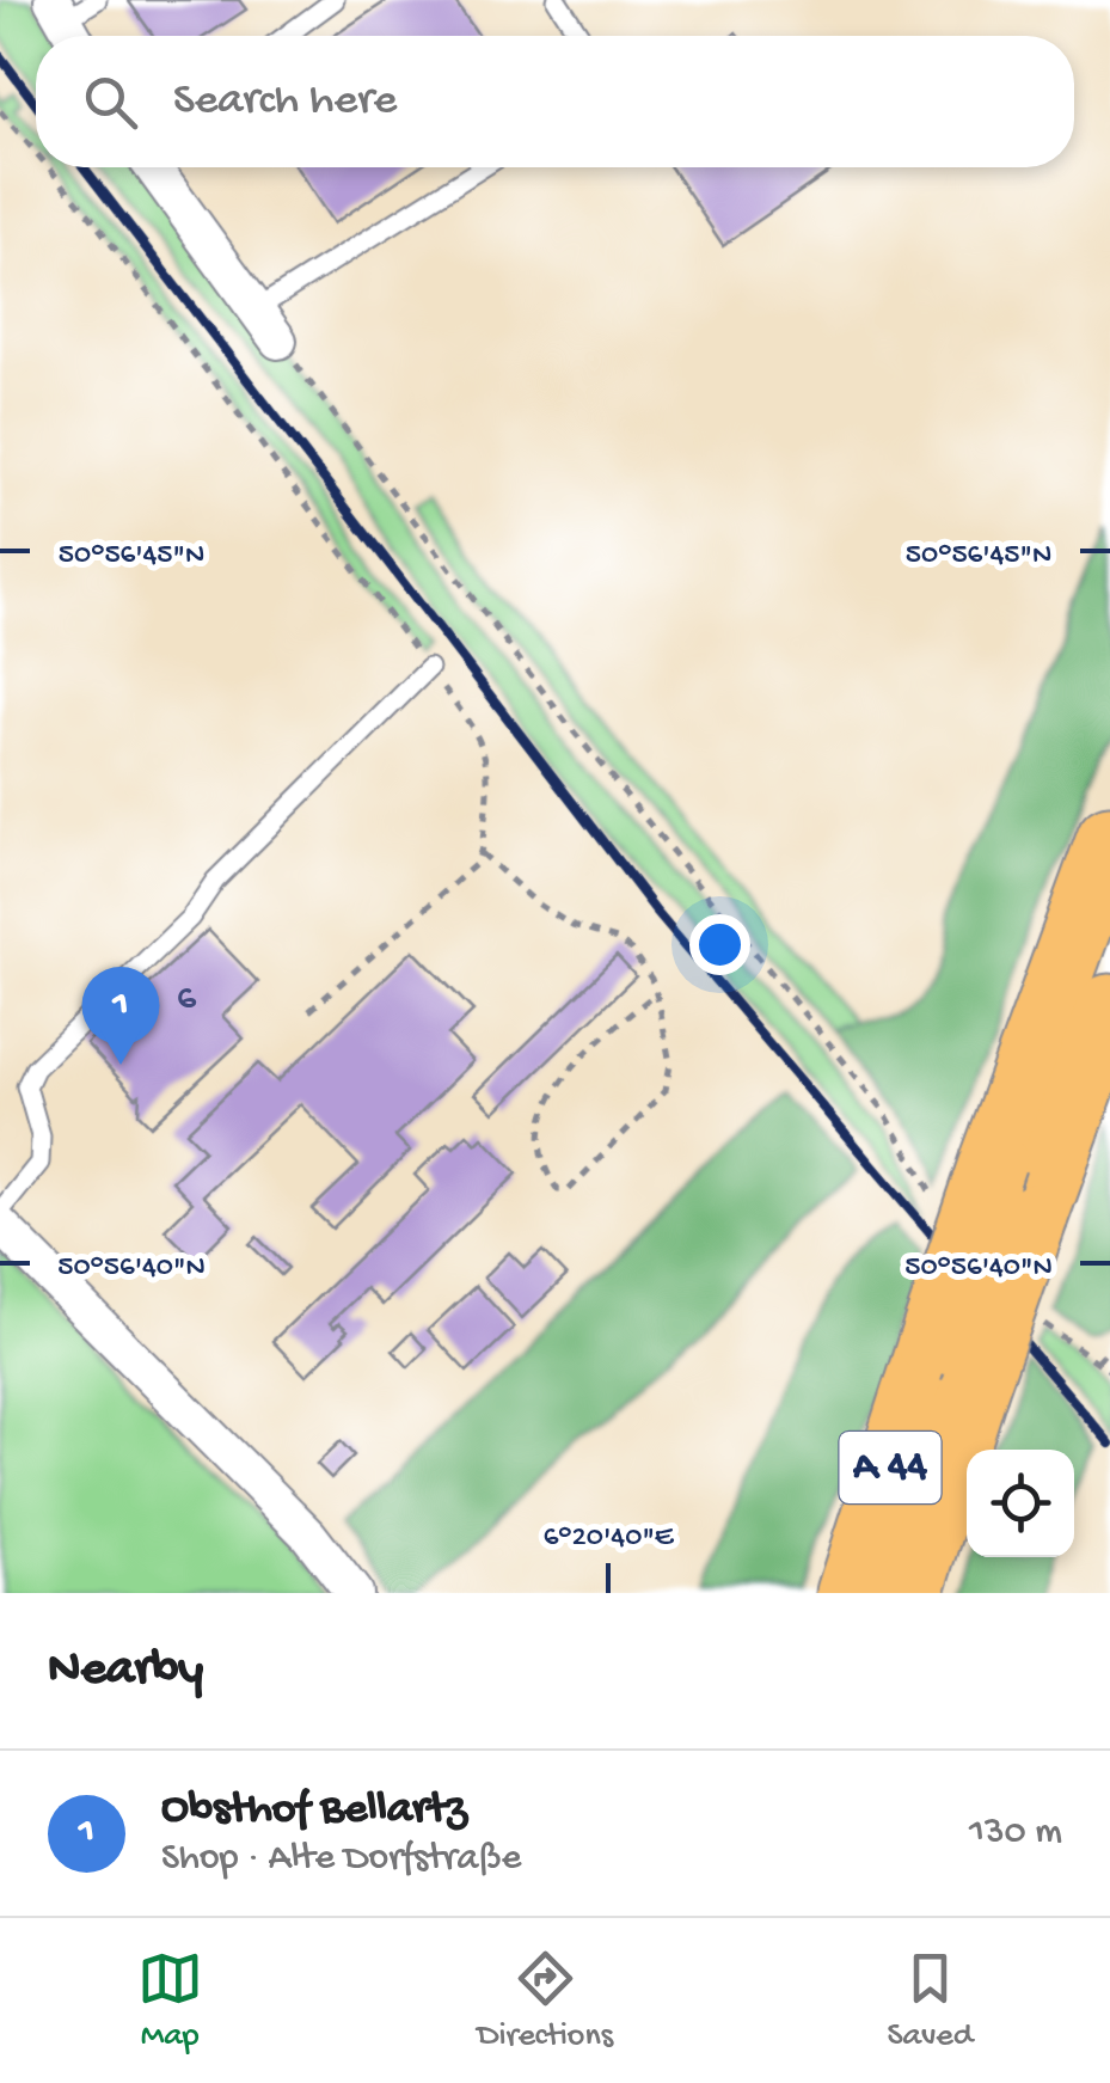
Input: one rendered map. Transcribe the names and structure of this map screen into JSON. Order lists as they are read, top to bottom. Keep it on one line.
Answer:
{"streets":{"highway":["A 44"]},"house_numbers":["6"],"page":{"search":"Search here","pins":"1","heading":"Nearby","list":[{"mark":"1","name":"Obsthof Bellartz","note":"Shop · Alte Dorfstraße","value":"130 m"}],"nav":["Map","Directions","Saved"]},"coordinates":["50°56'45\"N","50°56'40\"N","6°20'40\"E"]}
